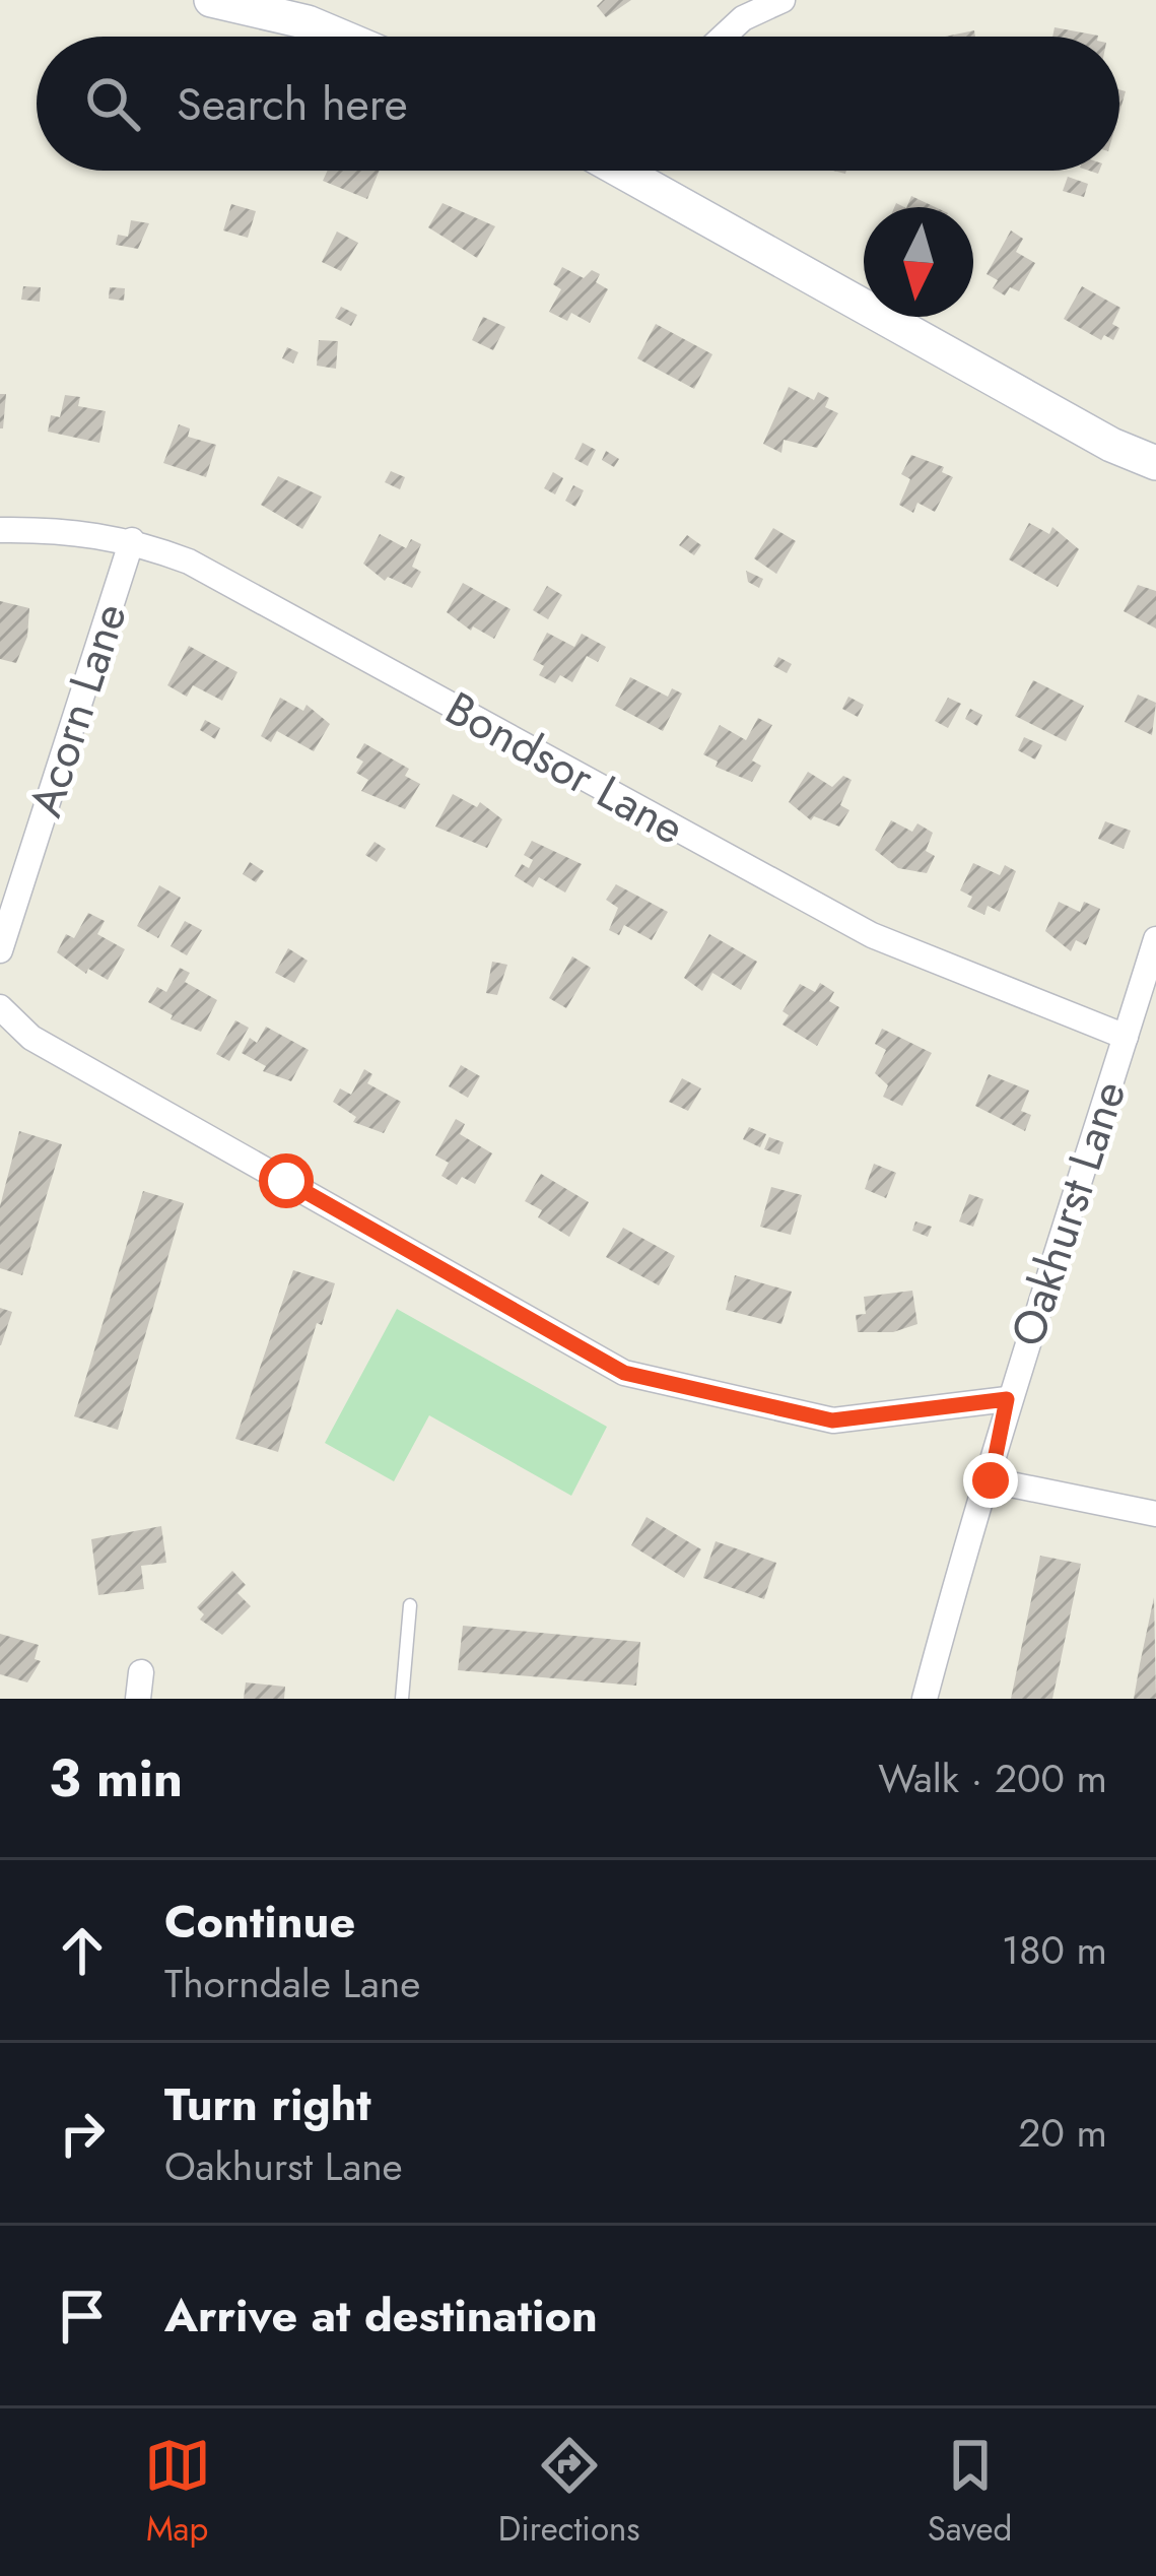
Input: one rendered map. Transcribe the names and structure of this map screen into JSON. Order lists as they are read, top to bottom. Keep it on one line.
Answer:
{"streets":{"street":["Acorn Lane","Bondsor Lane","Oakhurst Lane"]},"crossings":[["Acorn Lane","Bondsor Lane"],["Bondsor Lane","Oakhurst Lane"]],"north":"bottom","page":{"search":"Search here","heading":["3 min","Walk · 200 m"],"list":[["Continue","Thorndale Lane","180 m"],["Turn right","Oakhurst Lane","20 m"],"Arrive at destination"],"nav":["Map","Directions","Saved"]}}
